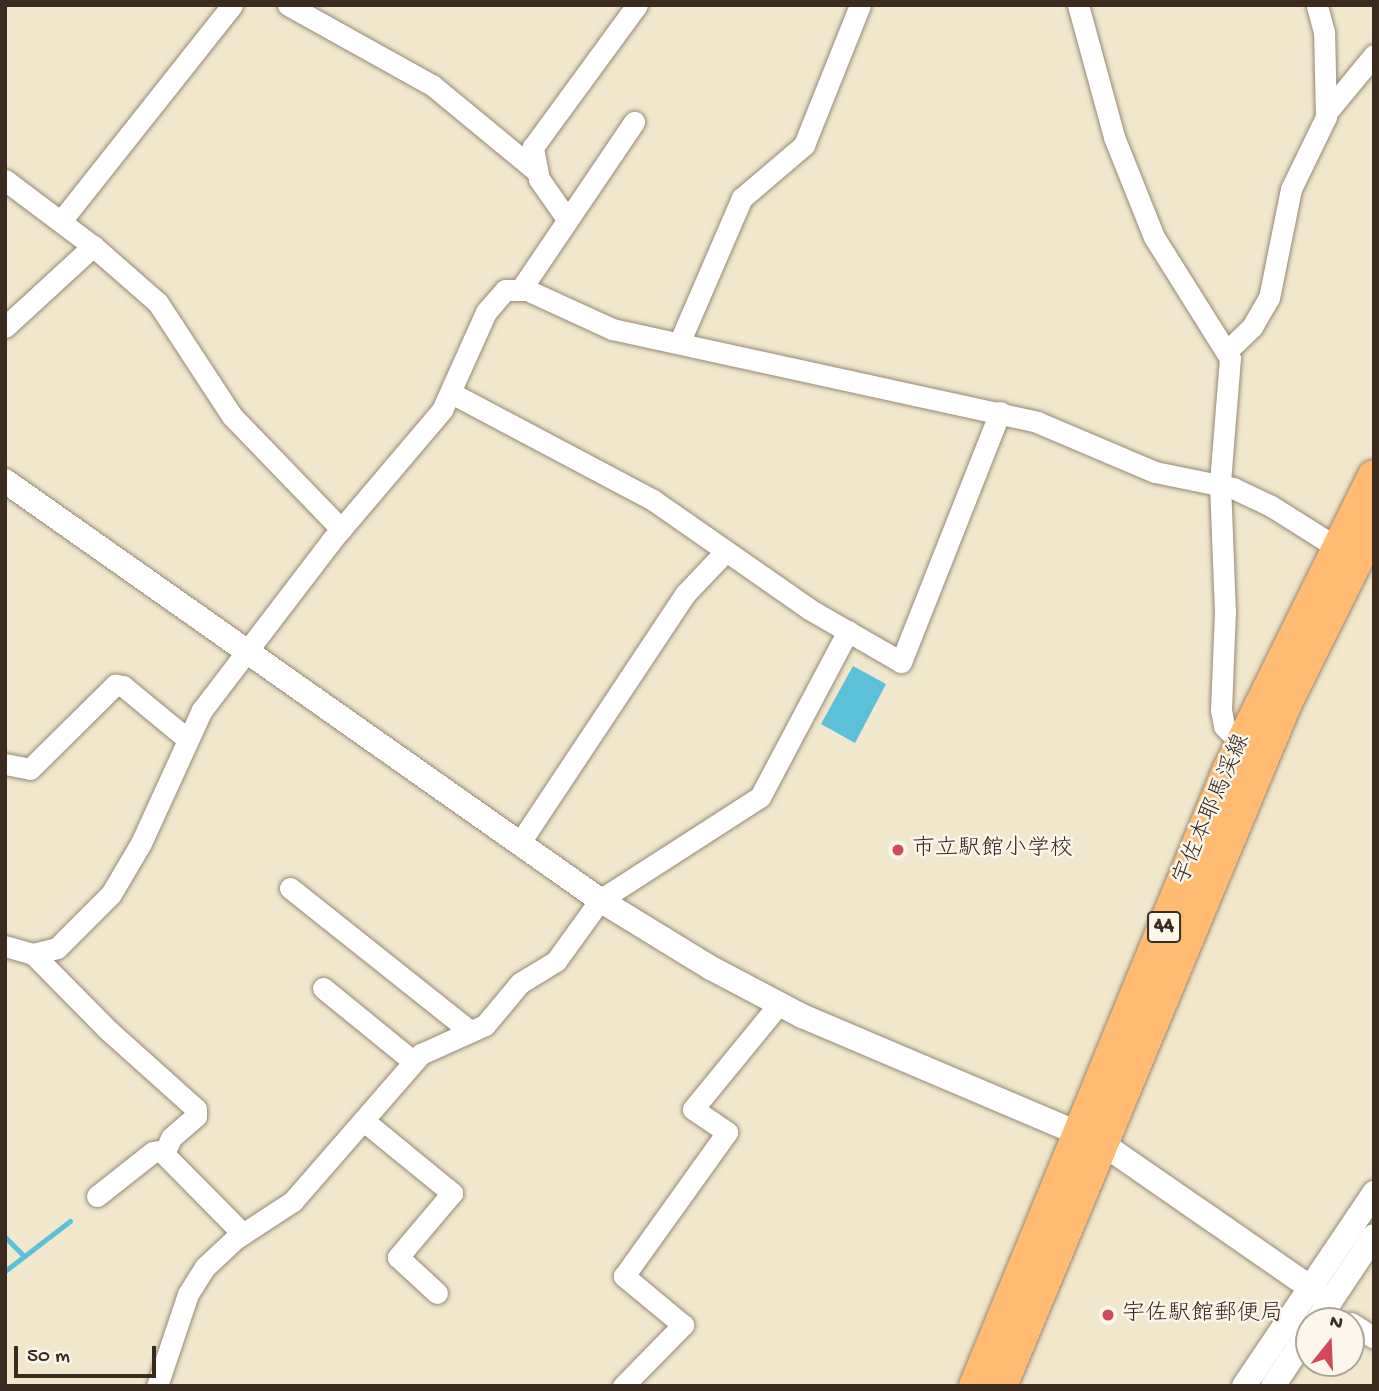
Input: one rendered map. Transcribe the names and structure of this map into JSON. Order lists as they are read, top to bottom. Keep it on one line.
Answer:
{"streets":{"main road":["宇佐本耶馬渓線","44"]},"places":["市立駅館小学校","宇佐駅館郵便局"],"scale_bar":"50 m","north":"top"}
